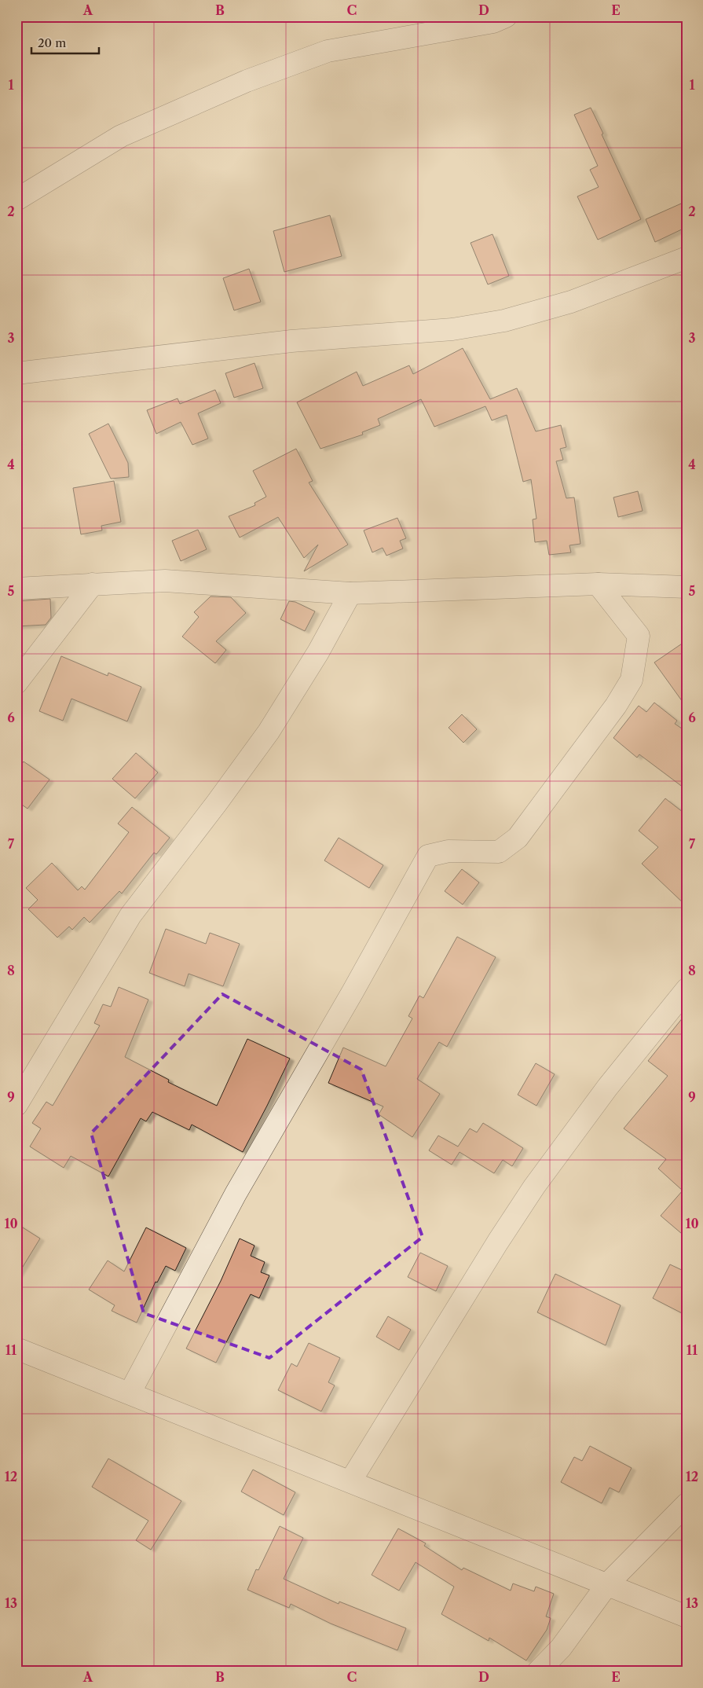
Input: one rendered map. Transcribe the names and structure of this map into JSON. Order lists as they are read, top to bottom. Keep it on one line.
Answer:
{"scale_bar":"20 m","grid":{"columns":["A","B","C","D","E"],"rows":["1","2","3","4","5","6","7","8","9","10","11","12","13"]}}
